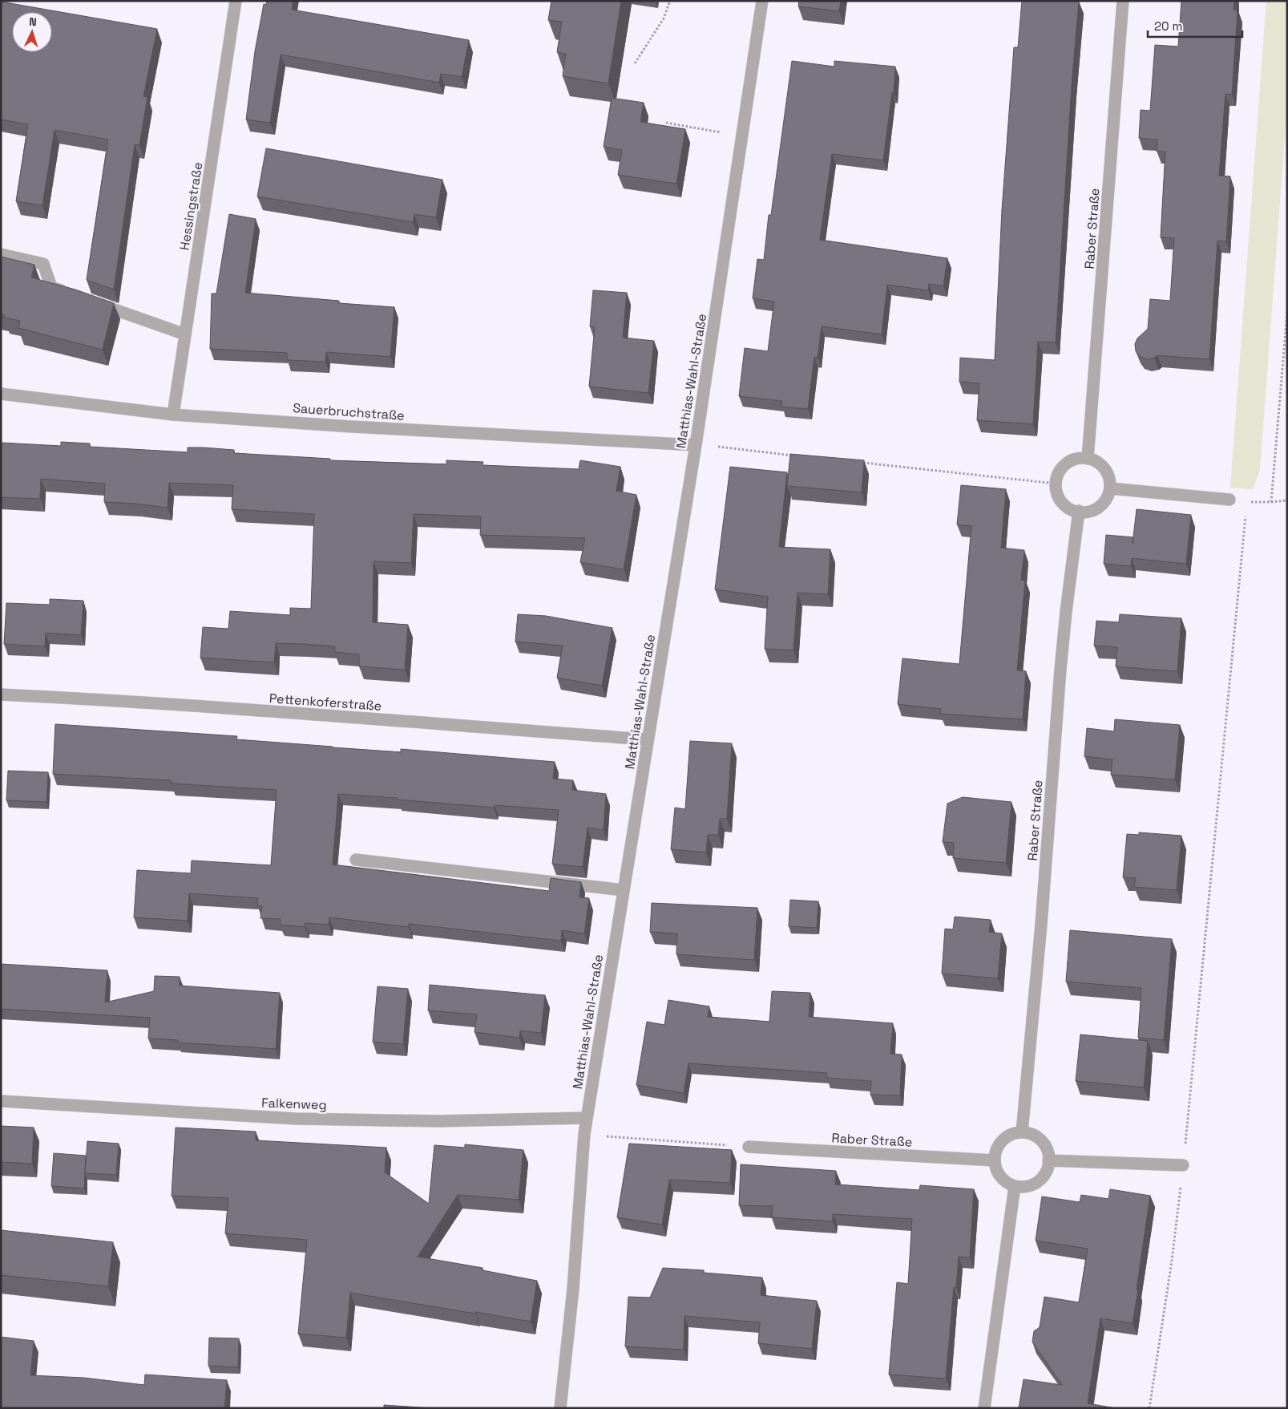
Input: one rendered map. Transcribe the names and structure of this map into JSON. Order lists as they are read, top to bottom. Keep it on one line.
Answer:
{"streets":{"street":["Hessingstraße","Raber Straße","Matthias-Wahl-Straße","Sauerbruchstraße","Pettenkoferstraße","Falkenweg"]},"crossings":[["Hessingstraße","Sauerbruchstraße"],["Matthias-Wahl-Straße","Sauerbruchstraße"],["Matthias-Wahl-Straße","Pettenkoferstraße"],["Matthias-Wahl-Straße","Falkenweg"]],"scale_bar":"20 m","north":"top"}
